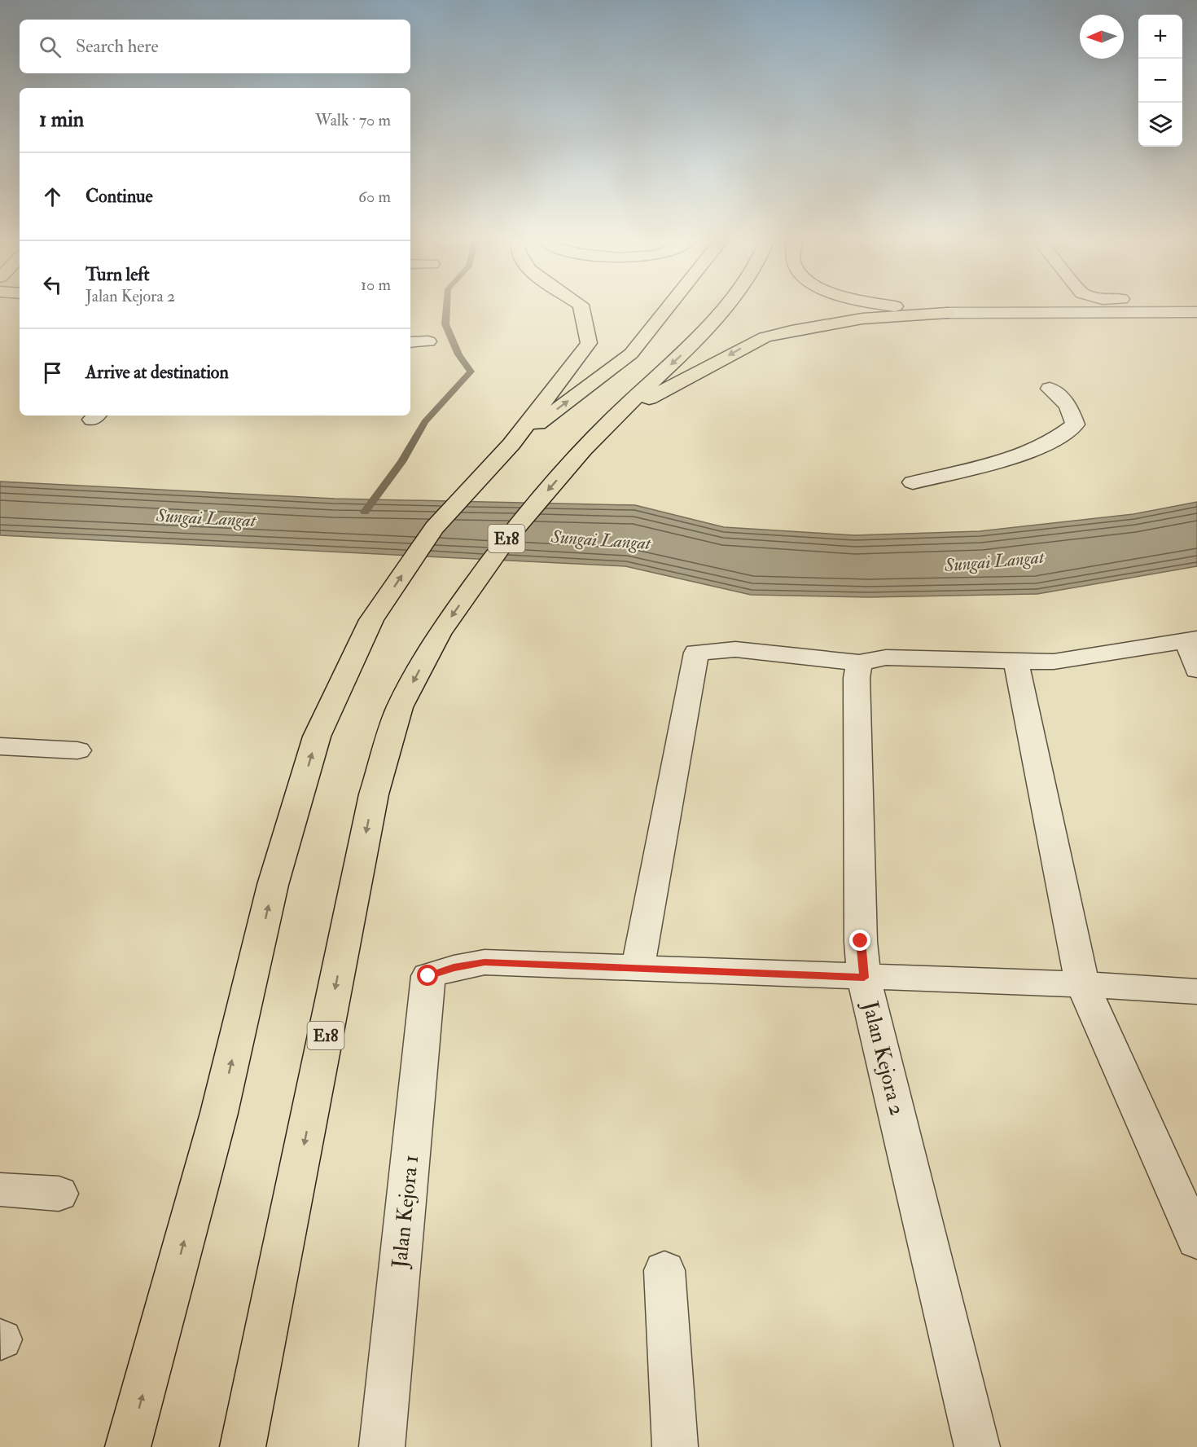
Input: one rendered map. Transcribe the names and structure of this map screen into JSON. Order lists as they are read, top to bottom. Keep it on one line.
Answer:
{"streets":{"highway":["E18"],"street":["Jalan Kejora 2","Jalan Kejora 1"]},"water":["Sungai Langat"],"north":"left","page":{"map_buttons":["+","−"],"search":"Search here","heading":["1 min","Walk · 70 m"],"list":[["Continue","60 m"],["Turn left","Jalan Kejora 2","10 m"],"Arrive at destination"]}}
